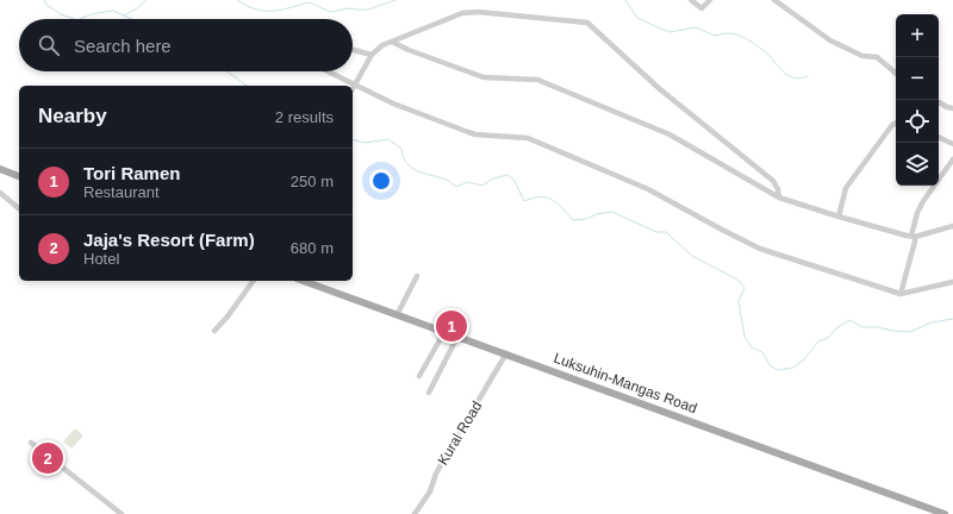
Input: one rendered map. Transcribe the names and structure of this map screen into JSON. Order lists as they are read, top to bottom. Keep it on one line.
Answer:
{"streets":{"main road":["Luksuhin-Mangas Road"],"street":["Kural Road"]},"crossings":[["Luksuhin-Mangas Road","Kural Road"]],"page":{"map_buttons":["+","−"],"search":"Search here","heading":["Nearby","2 results"],"list":[{"mark":"1","name":"Tori Ramen","note":"Restaurant","value":"250 m"},{"mark":"2","name":"Jaja's Resort (Farm)","note":"Hotel","value":"680 m"}],"pins":["1","2"]}}
